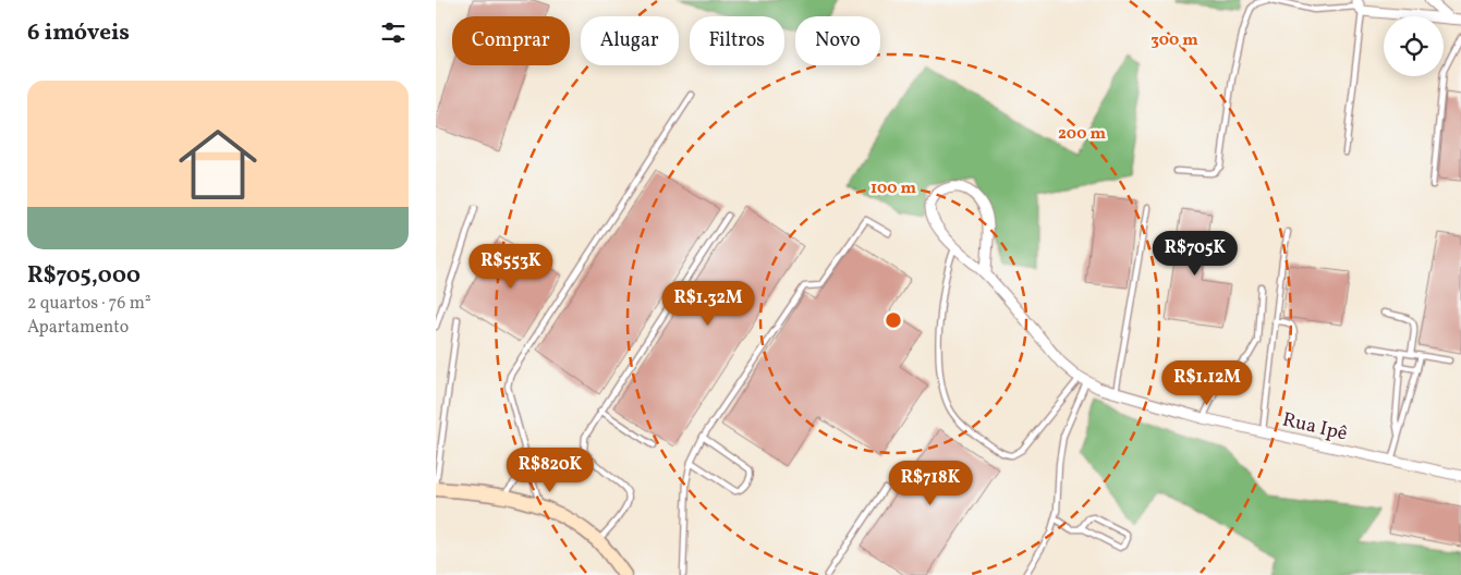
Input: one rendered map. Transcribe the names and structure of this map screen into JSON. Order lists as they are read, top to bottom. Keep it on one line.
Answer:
{"streets":{"street":["Rua Ipê"]},"page":{"heading":"6 imóveis","chip":["Comprar","Alugar","Filtros","Novo"],"list":[{"name":"R$705,000","note":"2 quartos · 76 m² · Apartamento"}],"price":["R$705K","R$553K","R$1.32M","R$1.12M","R$820K","R$718K"]},"rings":["300 m","200 m","100 m"]}
